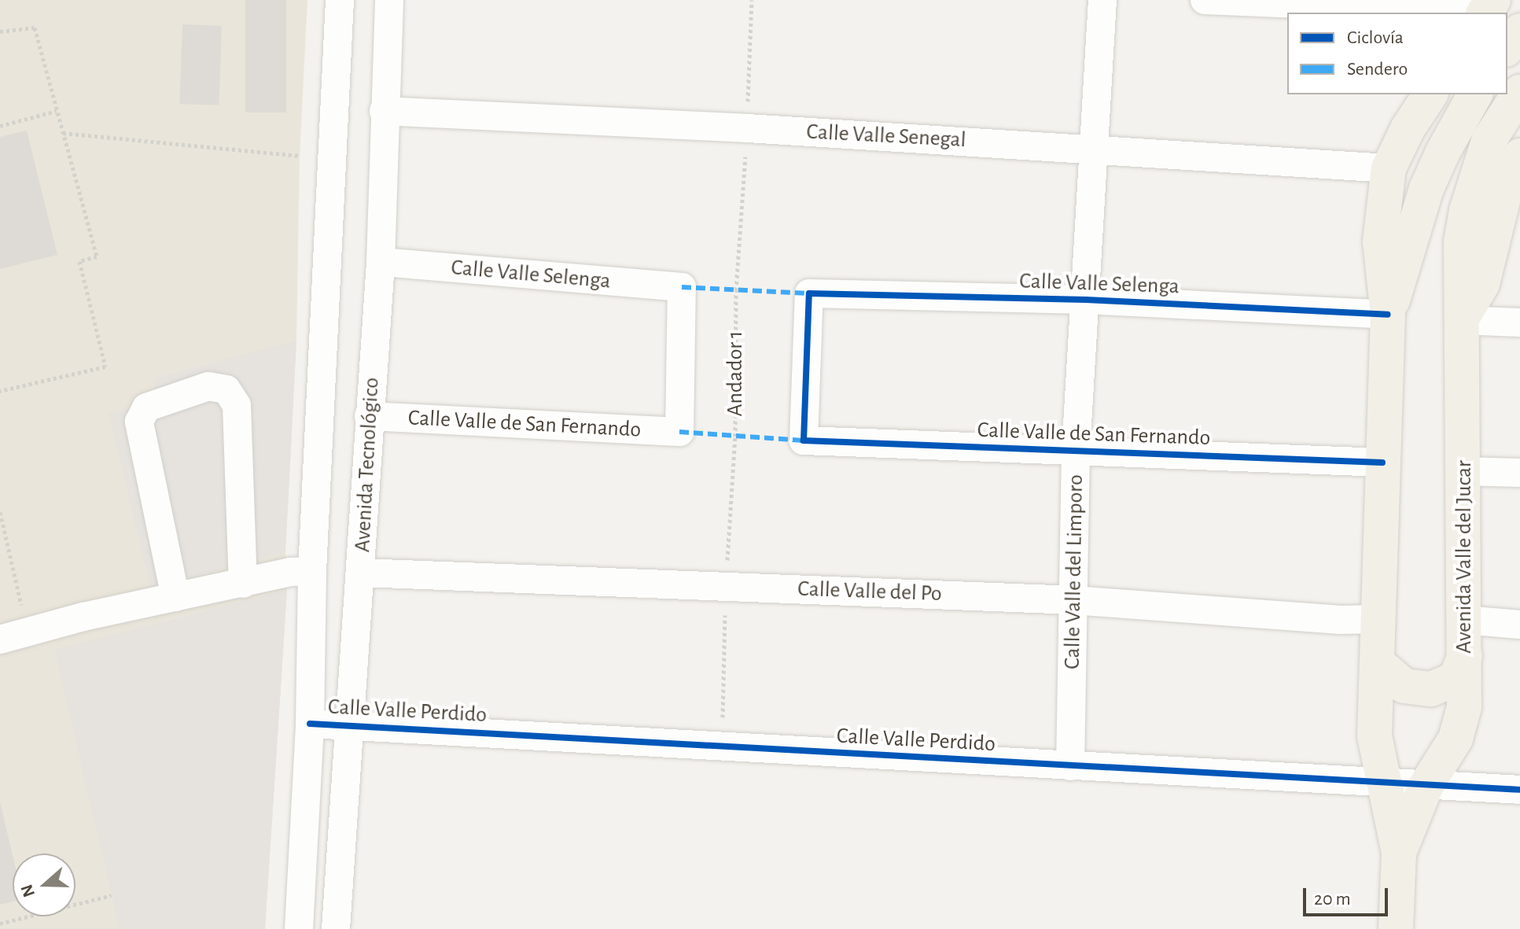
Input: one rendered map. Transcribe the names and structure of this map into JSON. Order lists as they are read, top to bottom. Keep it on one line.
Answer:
{"streets":{"main road":["Avenida Valle del Jucar"],"street":["Calle Valle Senegal","Calle Valle Selenga","Calle Valle de San Fernando","Avenida Tecnológico","Calle Valle del Limporo","Calle Valle del Po","Calle Valle Perdido"],"path":["Andador 1"]},"crossings":[["Calle Valle Senegal","Andador 1"],["Calle Valle Senegal","Avenida Tecnológico"],["Calle Valle Senegal","Calle Valle del Limporo"],["Calle Valle Selenga","Calle Valle de San Fernando"],["Calle Valle Selenga","Avenida Tecnológico"],["Calle Valle Selenga","Calle Valle del Limporo"],["Andador 1","Calle Valle del Po"],["Andador 1","Calle Valle Perdido"],["Calle Valle de San Fernando","Avenida Tecnológico"],["Calle Valle de San Fernando","Calle Valle del Limporo"],["Avenida Tecnológico","Calle Valle del Po"],["Avenida Tecnológico","Calle Valle Perdido"],["Avenida Valle del Jucar","Calle Valle Perdido"],["Calle Valle del Limporo","Calle Valle del Po"],["Calle Valle del Limporo","Calle Valle Perdido"]],"legend":["Ciclovía","Sendero"],"scale_bar":"20 m","north":"left"}
